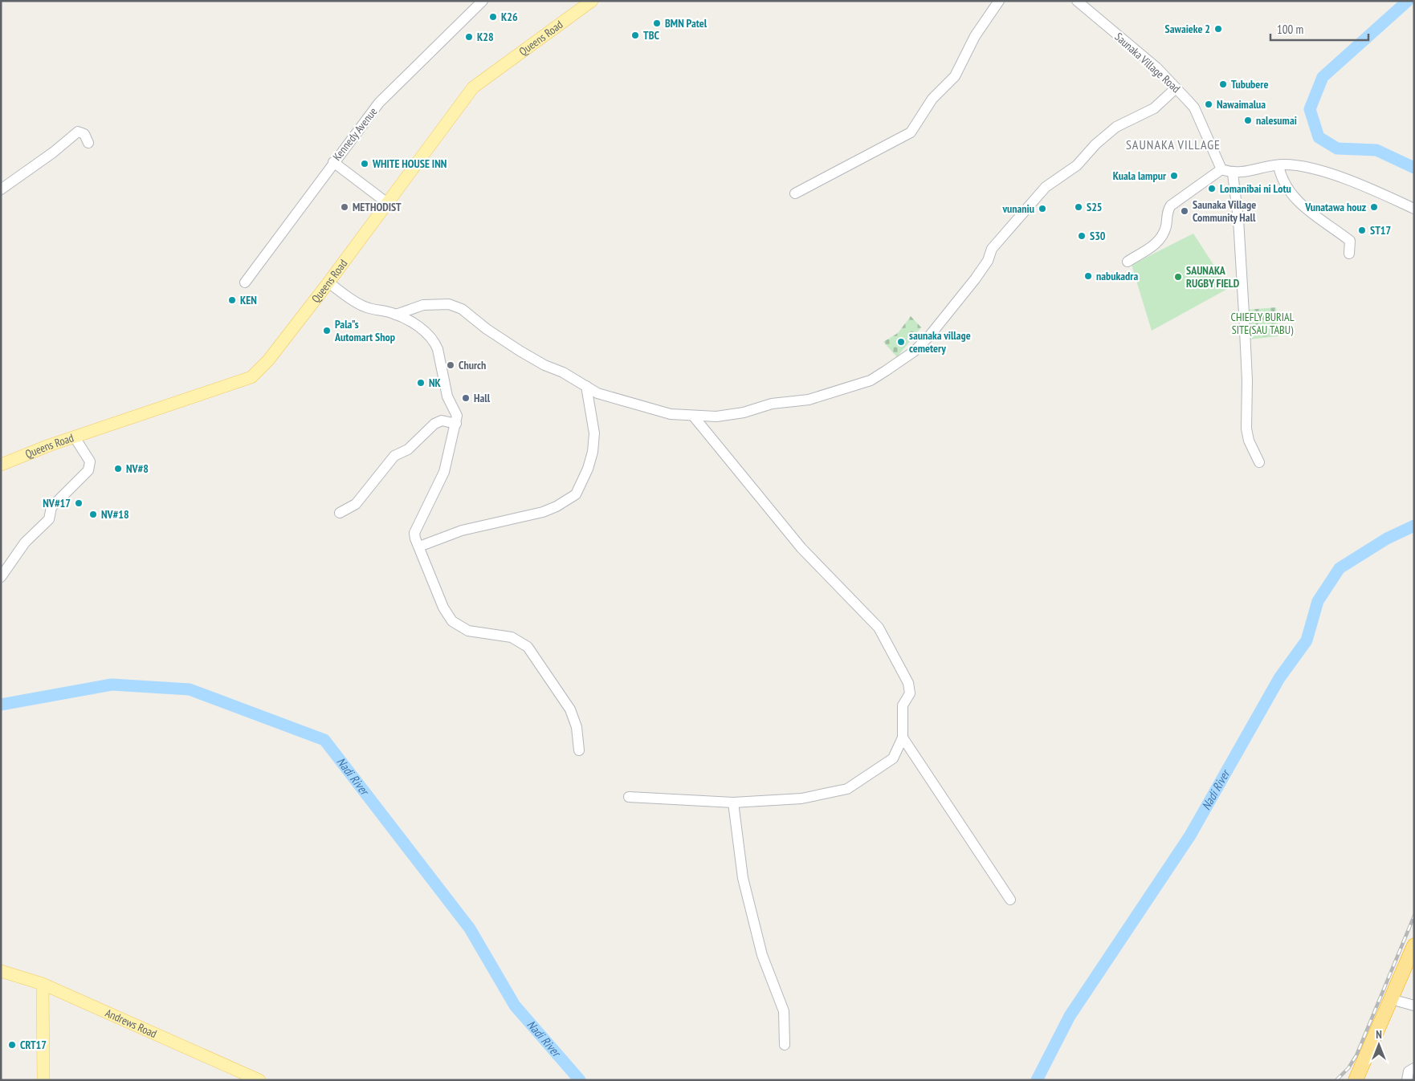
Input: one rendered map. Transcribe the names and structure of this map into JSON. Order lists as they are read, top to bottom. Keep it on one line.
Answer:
{"streets":{"main road":["Queens Road","Andrews Road"],"street":["Saunaka Village Road","Kennedy Avenue"]},"districts":["SAUNAKA VILLAGE"],"water":["Nadi River"],"parks":["CHIEFLY BURIAL SITE(SAU TABU)"],"places":["K26","BMN Patel","Sawaieke 2","TBC","K28","Tububere","Nawaimalua","nalesumai","WHITE HOUSE INN","Kuala lampur","Lomanibai ni Lotu","METHODIST","S25","Vunatawa houz","vunaniu","Saunaka Village Community Hall","ST17","S30","nabukadra","SAUNAKA RUGBY FIELD","KEN","Pala\"s Automart Shop","saunaka village cemetery","Church","NK","Hall","NV#8","NV#17","NV#18","CRT17"],"scale_bar":"100 m","north":"top"}
